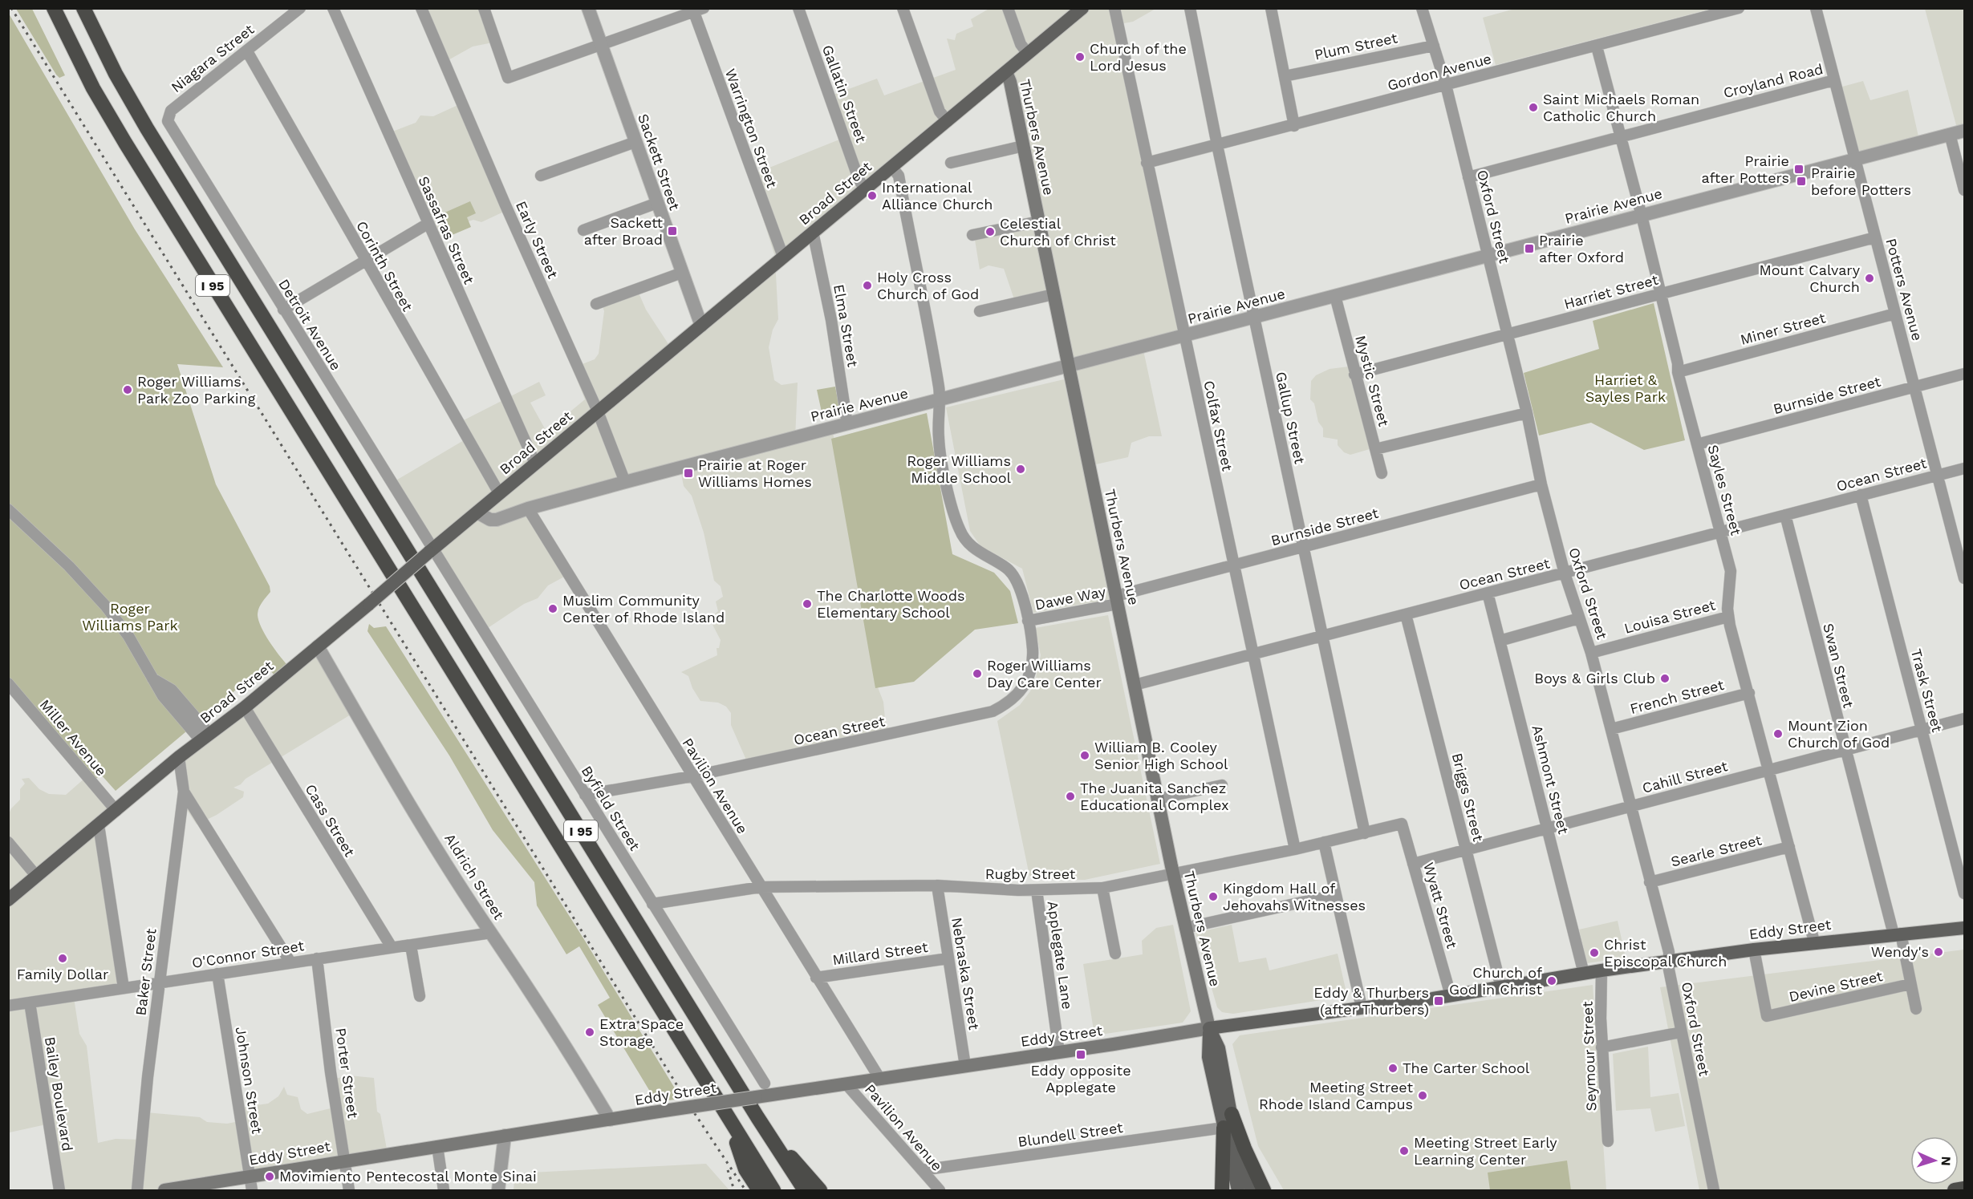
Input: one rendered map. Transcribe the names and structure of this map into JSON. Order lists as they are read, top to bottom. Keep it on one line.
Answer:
{"streets":{"highway":["I 95"],"main road":["Thurbers Avenue","Broad Street","Eddy Street"],"street":["Plum Street","Niagara Street","Gordon Avenue","Croyland Road","Gallatin Street","Warrington Street","Sackett Street","Prairie Avenue","Oxford Street","Sassafras Street","Early Street","Corinth Street","Potters Avenue","Harriet Street","Detroit Avenue","Elma Street","Miner Street","Mystic Street","Burnside Street","Gallup Street","Colfax Street","Ocean Street","Sayles Street","Dawe Way","Louisa Street","Swan Street","Trask Street","French Street","Miller Avenue","Cahill Street","Ashmont Street","Pavilion Avenue","Briggs Street","Byfield Street","Cass Street","Searle Street","Rugby Street","Aldrich Street","Wyatt Street","Millard Street","O'Connor Street","Applegate Lane","Baker Street","Nebraska Street","Devine Street","Seymour Street","Porter Street","Johnson Street","Bailey Boulevard","Blundell Street"]},"crossings":[["Plum Street","Oxford Street"],["Niagara Street","Corinth Street"],["Niagara Street","Detroit Avenue"],["Gordon Avenue","Oxford Street"],["Gordon Avenue","Gallup Street"],["Gordon Avenue","Colfax Street"],["Gordon Avenue","Sayles Street"],["Croyland Road","Oxford Street"],["Croyland Road","Potters Avenue"],["Croyland Road","Sayles Street"],["Gallatin Street","Broad Street"],["Warrington Street","Broad Street"],["Thurbers Avenue","Broad Street"],["Thurbers Avenue","Prairie Avenue"],["Thurbers Avenue","Burnside Street"],["Thurbers Avenue","Ocean Street"],["Thurbers Avenue","Dawe Way"],["Thurbers Avenue","Rugby Street"],["Thurbers Avenue","Eddy Street"],["Thurbers Avenue","Blundell Street"],["Sackett Street","Broad Street"],["Broad Street","Prairie Avenue"],["Broad Street","Sassafras Street"],["Broad Street","Early Street"],["Broad Street","Corinth Street"],["Broad Street","Detroit Avenue"],["Broad Street","Elma Street"],["Broad Street","Ocean Street"],["Broad Street","Miller Avenue"],["Broad Street","Byfield Street"],["Broad Street","Cass Street"],["Broad Street","Aldrich Street"],["Broad Street","Baker Street"],["Prairie Avenue","Oxford Street"],["Prairie Avenue","Early Street"],["Prairie Avenue","Potters Avenue"],["Prairie Avenue","Elma Street"],["Prairie Avenue","Mystic Street"],["Prairie Avenue","Gallup Street"],["Prairie Avenue","Colfax Street"],["Prairie Avenue","Ocean Street"],["Prairie Avenue","Sayles Street"],["Prairie Avenue","Pavilion Avenue"],["Oxford Street","Harriet Street"],["Oxford Street","Burnside Street"],["Oxford Street","Ocean Street"],["Oxford Street","Louisa Street"],["Oxford Street","French Street"],["Oxford Street","Cahill Street"],["Oxford Street","Searle Street"],["Oxford Street","Eddy Street"],["Potters Avenue","Harriet Street"],["Potters Avenue","Miner Street"],["Potters Avenue","Burnside Street"],["Potters Avenue","Ocean Street"],["Harriet Street","Mystic Street"],["Harriet Street","Sayles Street"],["Detroit Avenue","Byfield Street"],["Miner Street","Sayles Street"],["Burnside Street","Gallup Street"],["Burnside Street","Colfax Street"],["Burnside Street","Sayles Street"],["Burnside Street","Dawe Way"],["Gallup Street","Ocean Street"],["Gallup Street","Rugby Street"],["Colfax Street","Ocean Street"],["Colfax Street","Rugby Street"],["Ocean Street","Sayles Street"],["Ocean Street","Dawe Way"],["Ocean Street","Swan Street"],["Ocean Street","Trask Street"],["Ocean Street","Ashmont Street"],["Ocean Street","Pavilion Avenue"],["Ocean Street","Briggs Street"],["Ocean Street","Byfield Street"],["Sayles Street","Louisa Street"],["Sayles Street","French Street"],["Sayles Street","Cahill Street"],["Sayles Street","Searle Street"],["Sayles Street","Eddy Street"],["Swan Street","Cahill Street"],["Swan Street","Eddy Street"],["Swan Street","Devine Street"],["Trask Street","Cahill Street"],["Cahill Street","Ashmont Street"],["Cahill Street","Briggs Street"],["Cahill Street","Wyatt Street"],["Ashmont Street","Eddy Street"],["Pavilion Avenue","Rugby Street"],["Pavilion Avenue","Eddy Street"],["Pavilion Avenue","Millard Street"],["Pavilion Avenue","Blundell Street"],["Briggs Street","Eddy Street"],["Byfield Street","Rugby Street"],["Cass Street","O'Connor Street"],["Rugby Street","Wyatt Street"],["Rugby Street","Applegate Lane"],["Rugby Street","Nebraska Street"],["Aldrich Street","Eddy Street"],["Aldrich Street","O'Connor Street"],["Wyatt Street","Eddy Street"],["Eddy Street","Applegate Lane"],["Eddy Street","Nebraska Street"],["Eddy Street","Devine Street"],["Eddy Street","Seymour Street"],["Eddy Street","Porter Street"],["Eddy Street","Johnson Street"],["Millard Street","Nebraska Street"],["O'Connor Street","Baker Street"],["O'Connor Street","Porter Street"],["O'Connor Street","Johnson Street"],["O'Connor Street","Bailey Boulevard"]],"parks":["Harriet & Sayles Park","Roger Williams Park"],"places":{"other":["Church of the Lord Jesus","Saint Michaels Roman Catholic Church","International Alliance Church","Celestial Church of Christ","Mount Calvary Church","Holy Cross Church of God","Roger Williams Park Zoo Parking","Roger Williams Middle School","The Charlotte Woods Elementary School","Muslim Community Center of Rhode Island","Roger Williams Day Care Center","Boys & Girls Club","Mount Zion Church of God","William B. Cooley Senior High School","The Juanita Sanchez Educational Complex","Kingdom Hall of Jehovahs Witnesses","Wendy's","Christ Episcopal Church","Family Dollar","Church of God in Christ","Extra Space Storage","The Carter School","Meeting Street Rhode Island Campus","Meeting Street Early Learning Center","Movimiento Pentecostal Monte Sinai"],"transit":["Prairie after Potters","Prairie before Potters","Sackett after Broad","Prairie after Oxford","Prairie at Roger Williams Homes","Eddy & Thurbers (after Thurbers)","Eddy opposite Applegate"]},"north":"right"}
